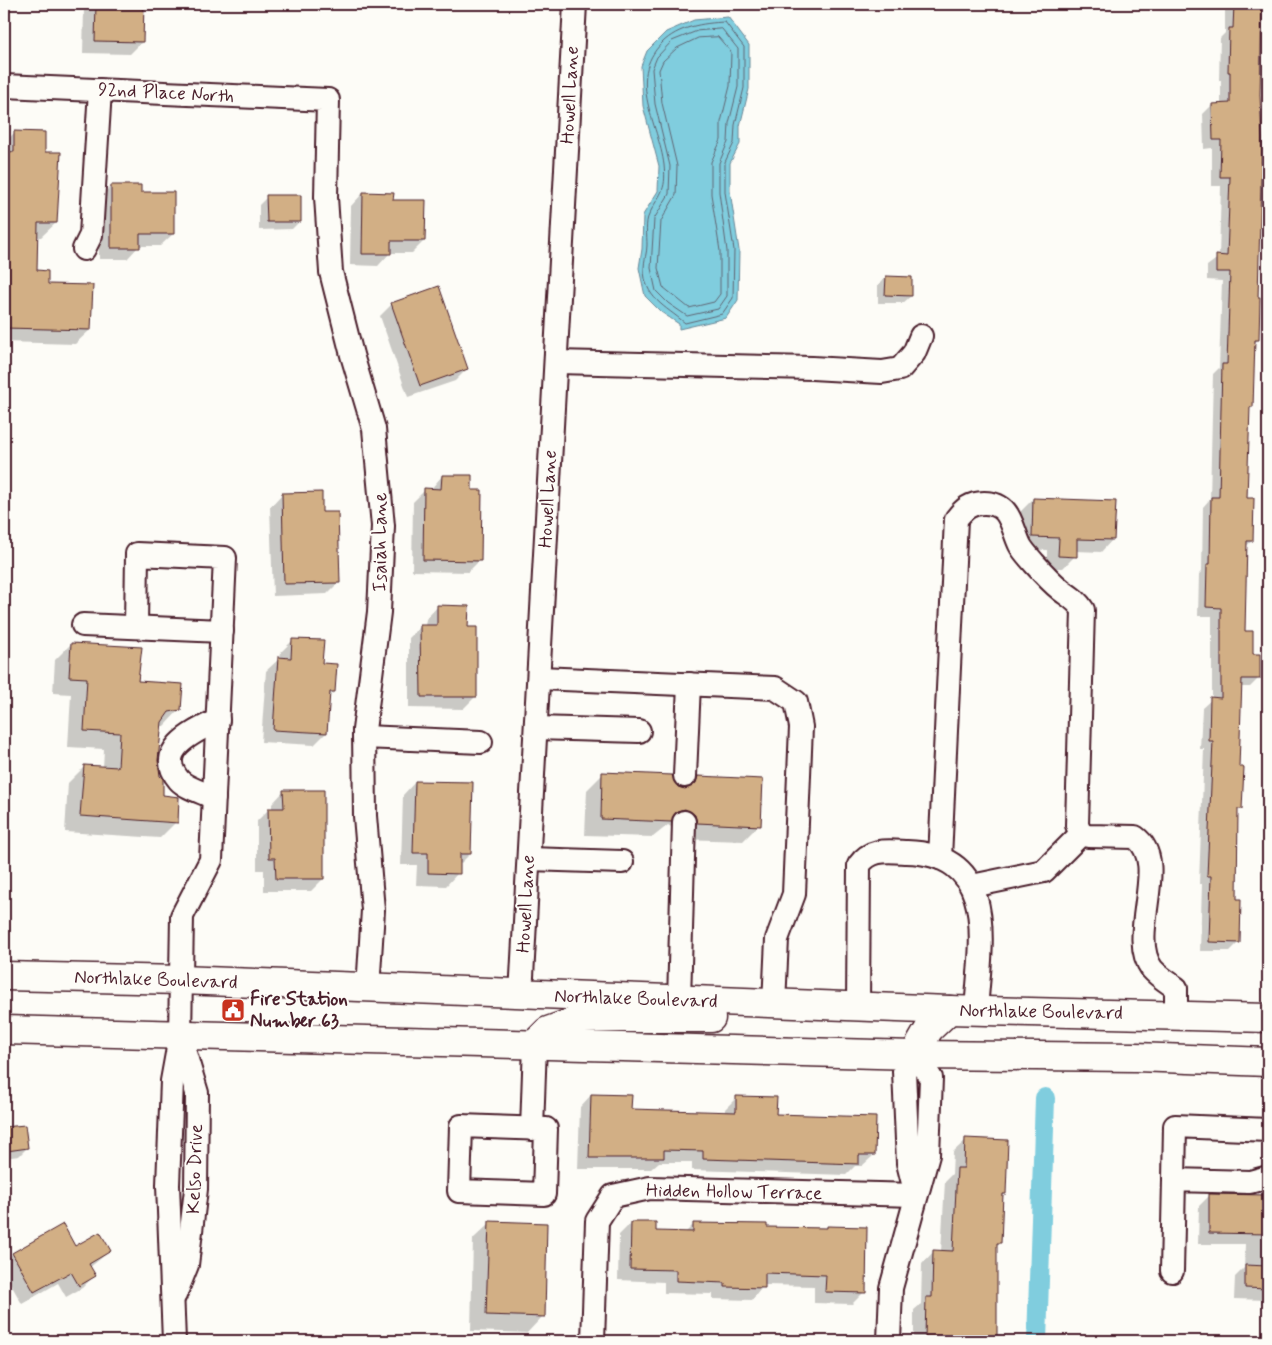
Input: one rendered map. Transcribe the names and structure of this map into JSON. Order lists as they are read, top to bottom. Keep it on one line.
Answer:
{"streets":{"main road":["Northlake Boulevard"],"street":["92nd Place North","Howell Lane","Isaiah Lane","Kelso Drive","Hidden Hollow Terrace"]},"crossings":[["92nd Place North","Isaiah Lane"],["Howell Lane","Northlake Boulevard"],["Isaiah Lane","Northlake Boulevard"],["Northlake Boulevard","Kelso Drive"]],"places":{"public building":["Fire Station Number 63"]}}
